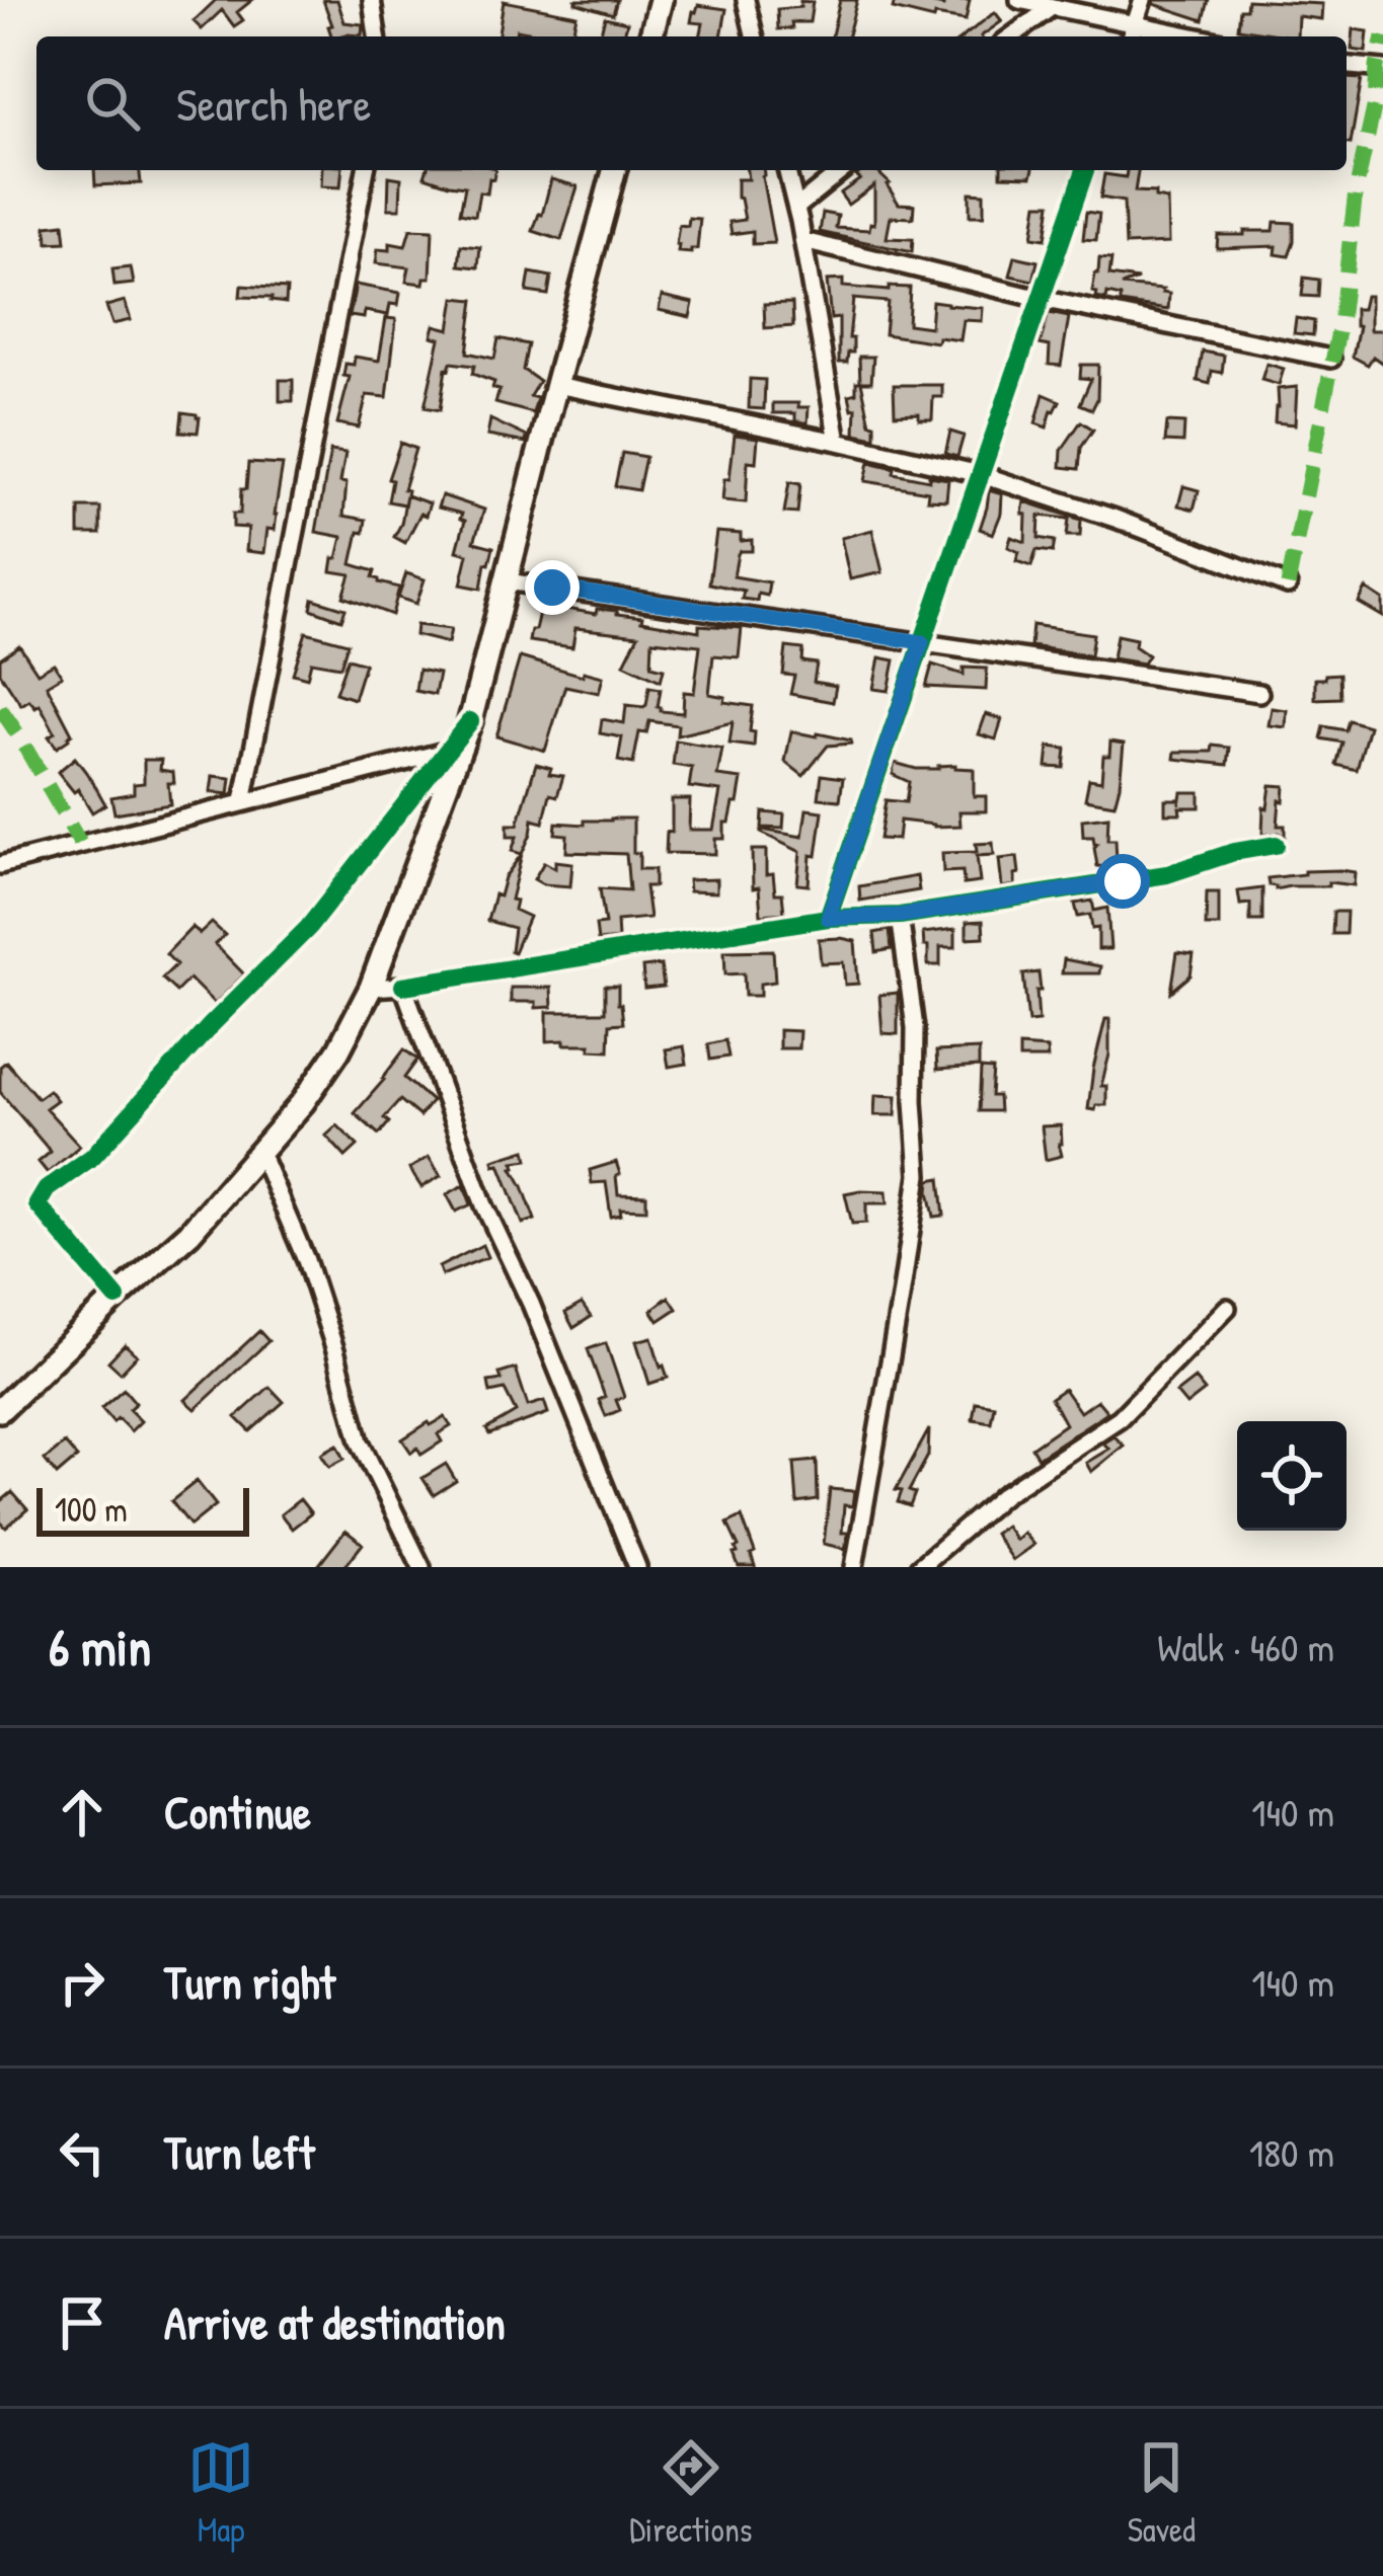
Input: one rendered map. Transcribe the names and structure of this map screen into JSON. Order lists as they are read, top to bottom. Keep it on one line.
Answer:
{"scale_bar":"100 m","page":{"search":"Search here","scale":"100 m","heading":["6 min","Walk · 460 m"],"list":[["Continue","140 m"],["Turn right","140 m"],["Turn left","180 m"],"Arrive at destination"],"nav":["Map","Directions","Saved"]}}
